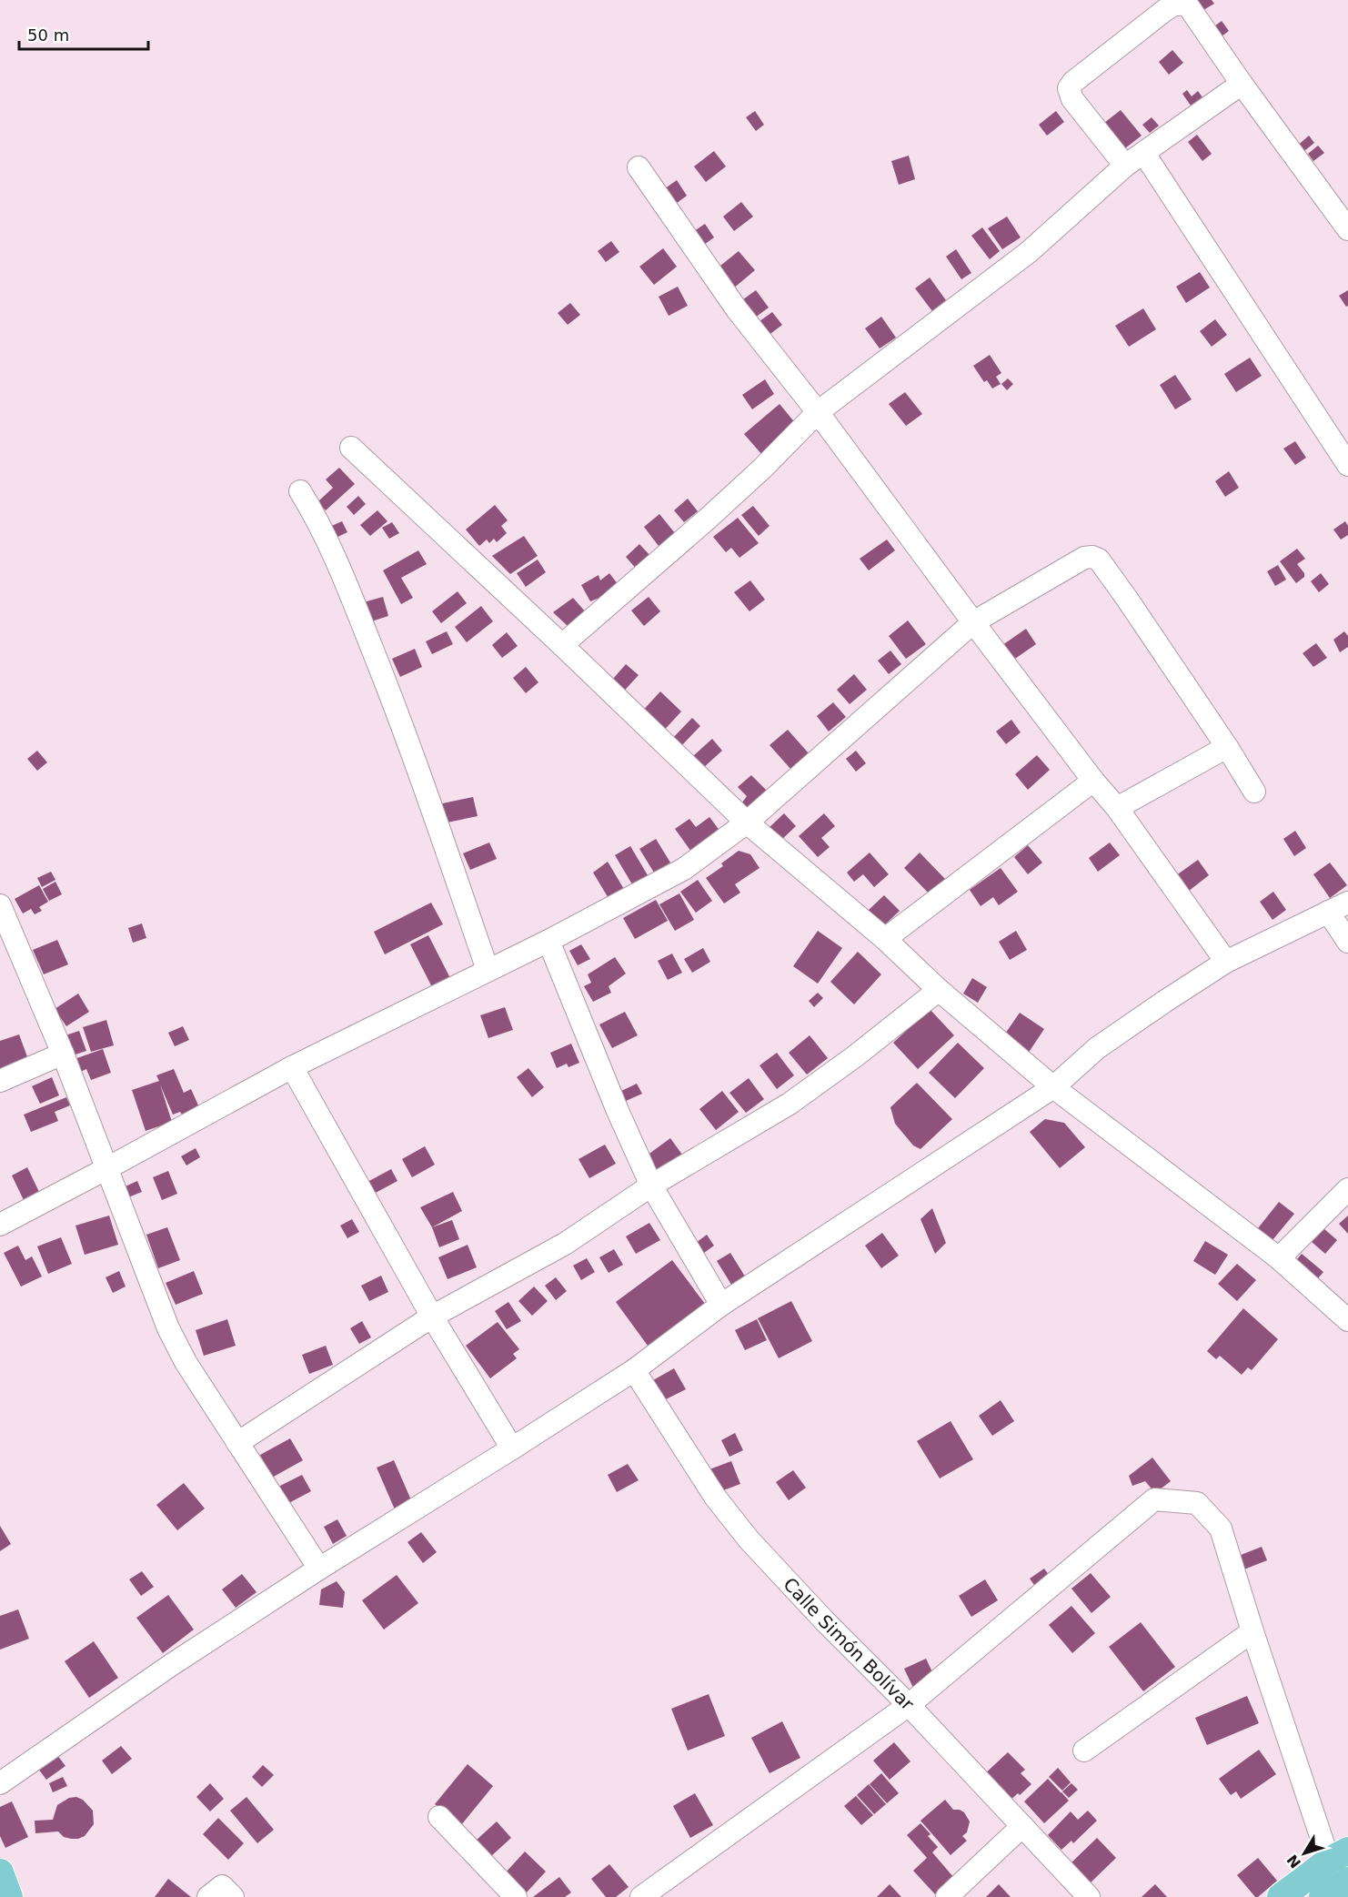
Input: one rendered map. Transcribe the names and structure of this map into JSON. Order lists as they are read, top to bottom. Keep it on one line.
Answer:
{"streets":{"street":["Calle Simón Bolívar"]},"scale_bar":"50 m","north":"bottom left"}
